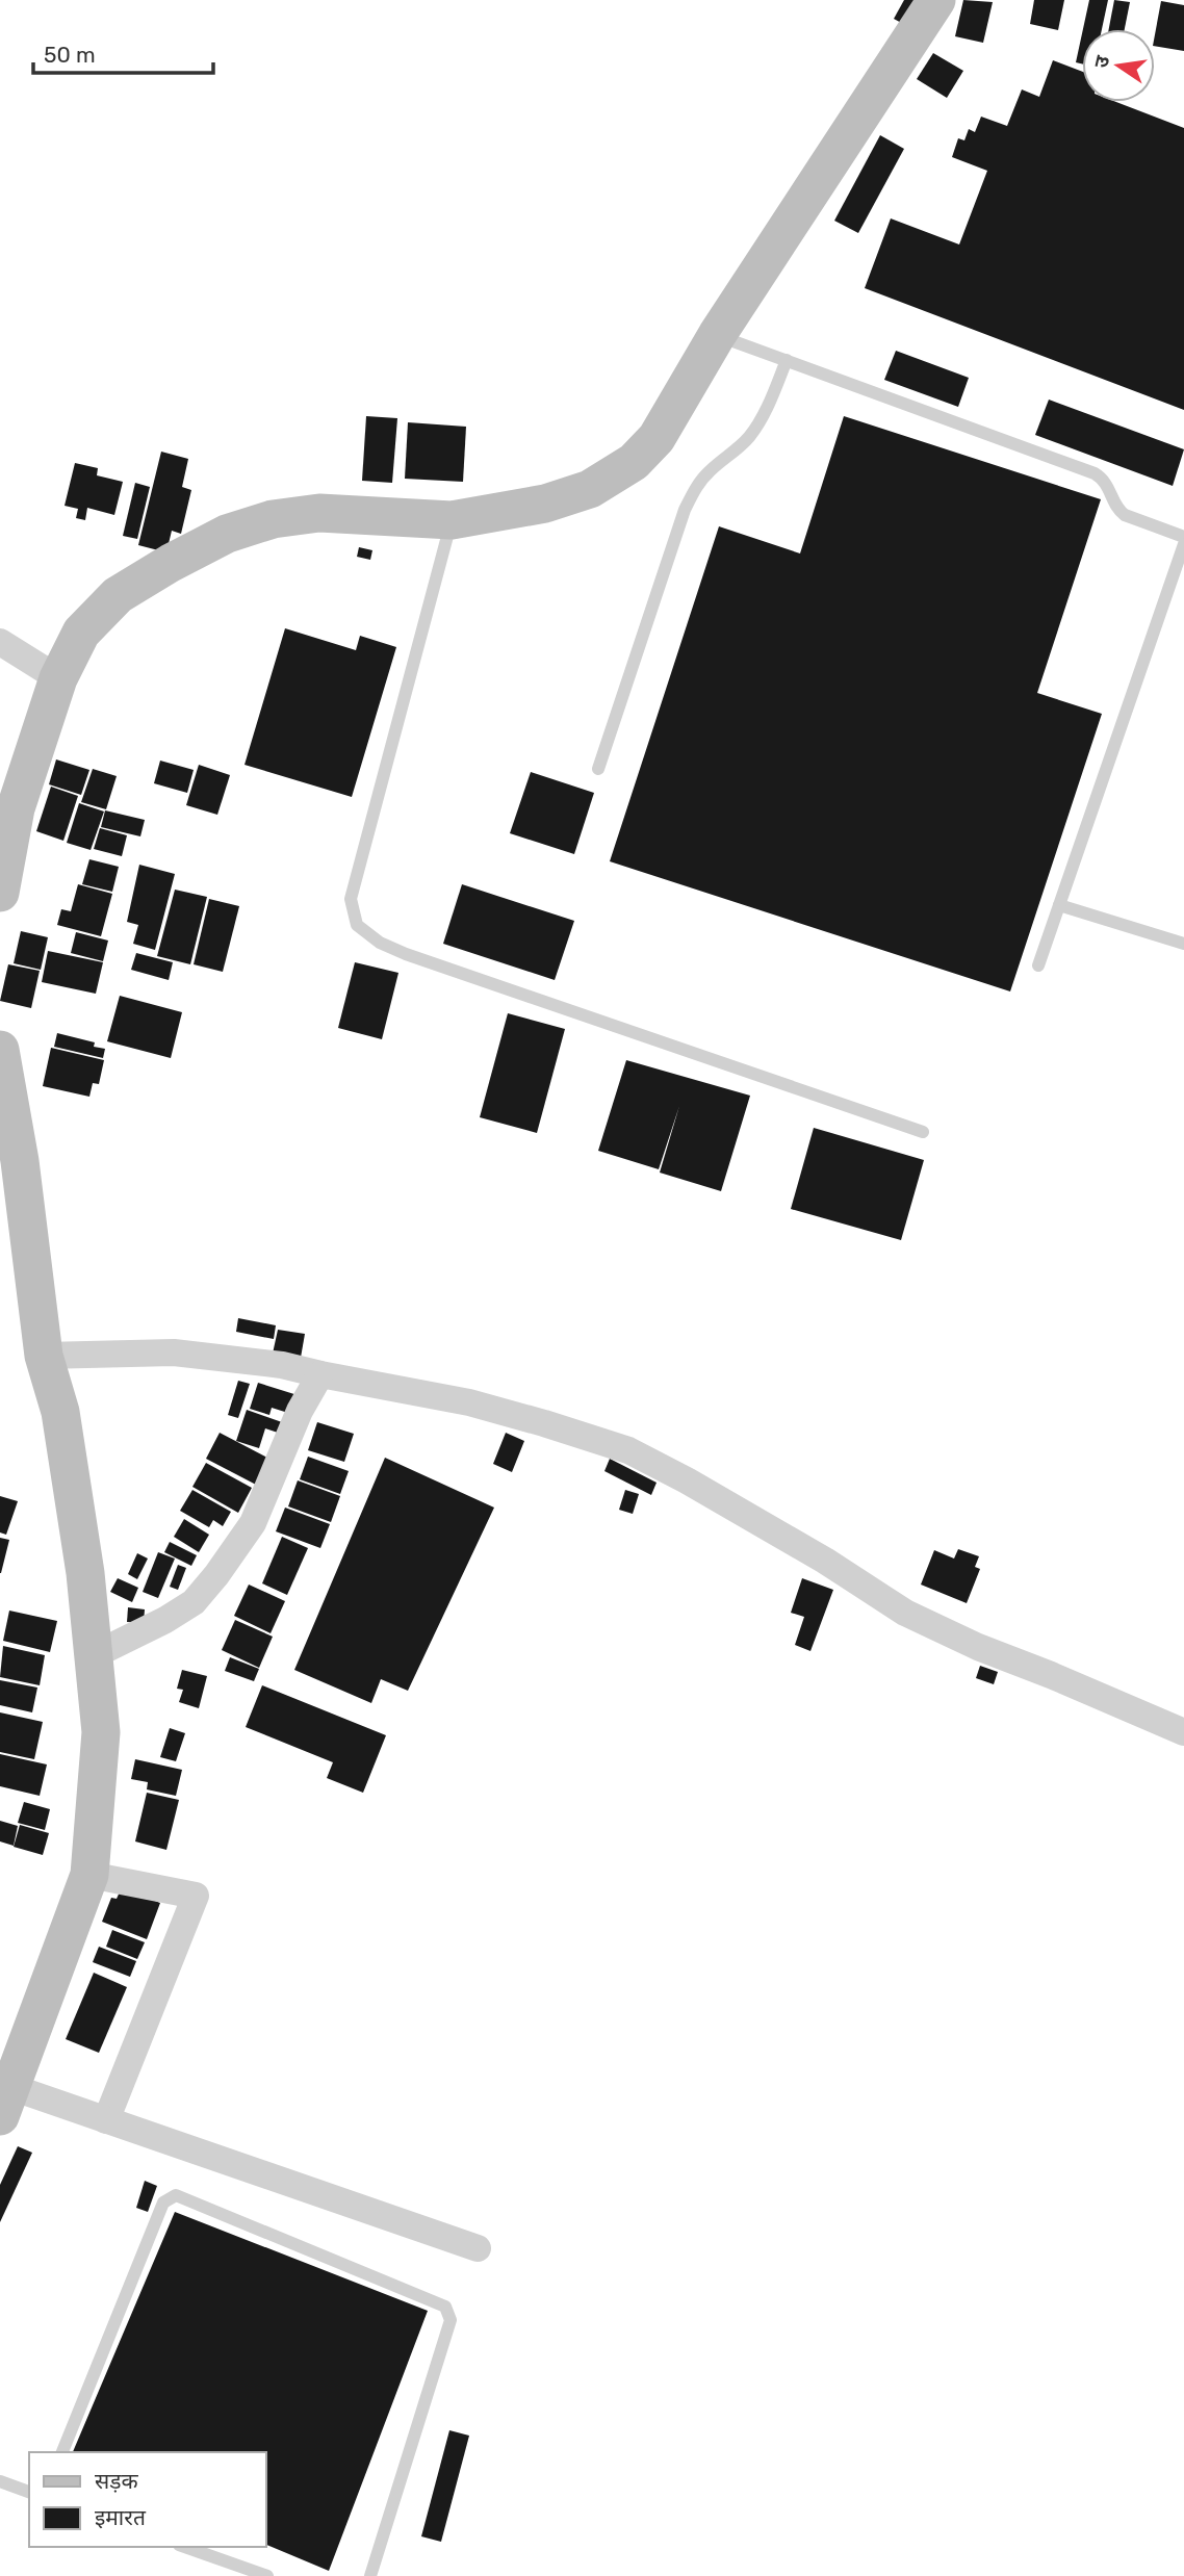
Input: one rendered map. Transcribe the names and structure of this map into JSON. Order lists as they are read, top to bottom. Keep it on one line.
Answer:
{"legend":["सड़क","इमारत"],"scale_bar":"50 m","north":"left"}
